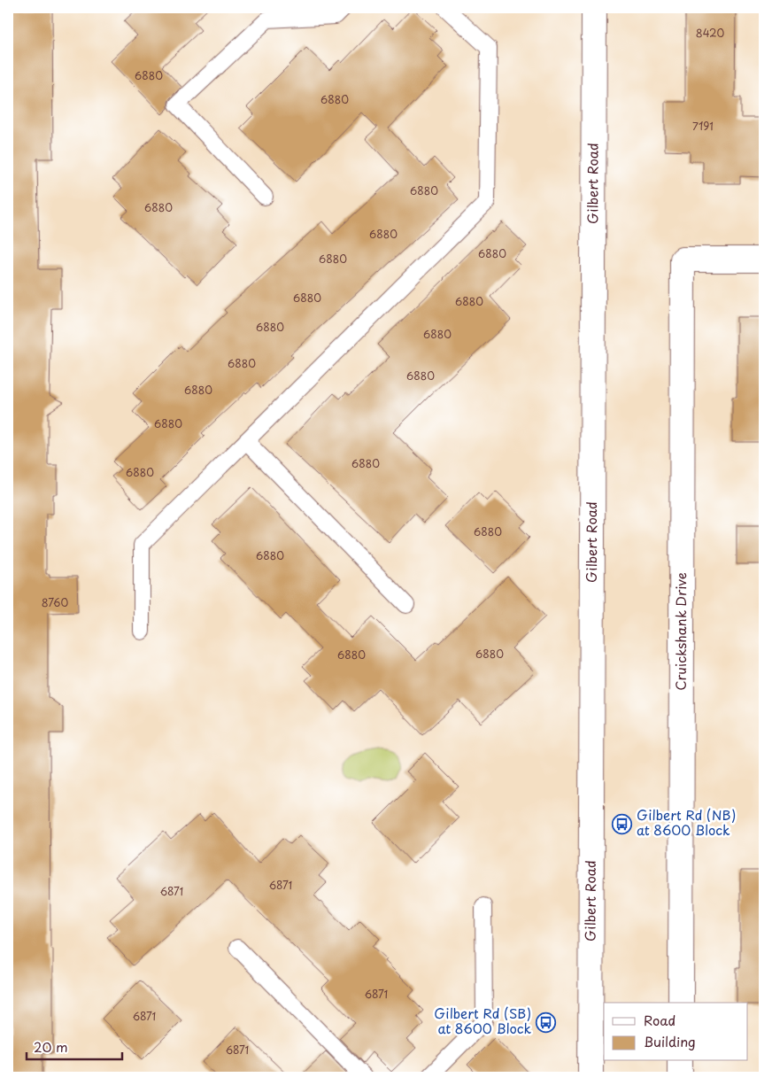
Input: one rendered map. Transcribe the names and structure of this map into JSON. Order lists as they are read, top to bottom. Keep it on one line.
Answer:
{"streets":{"main road":["Gilbert Road","Cruickshank Drive"]},"places":{"bus stop":["Gilbert Rd (NB) at 8600 Block","Gilbert Rd (SB) at 8600 Block"]},"house_numbers":["8420","6880","6880","7191","6880","6880","6880","6880","6880","6880","6880","6880","6880","6880","6880","6880","6880","6880","6880","6880","6880","8760","6880","6880","6871","6871","6871","6871","6871"],"legend":["Road","Building"],"scale_bar":"20 m"}
